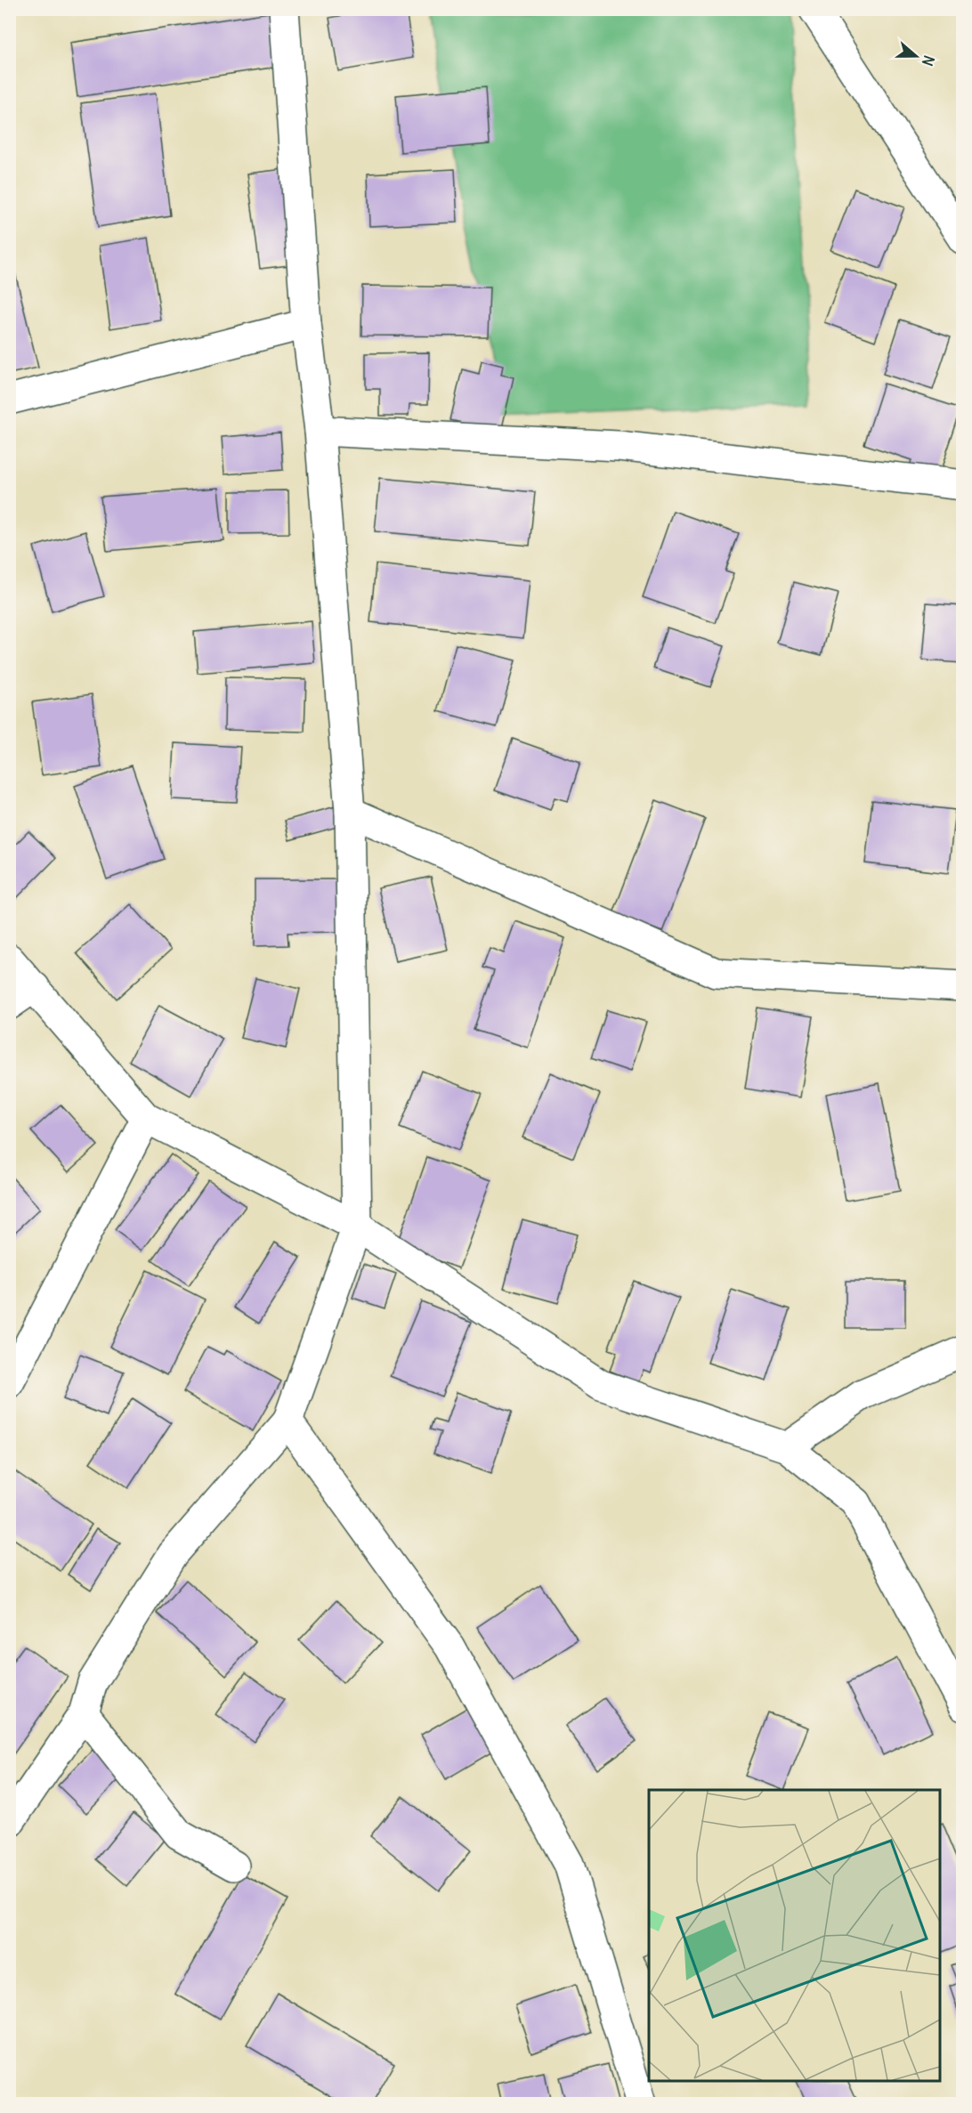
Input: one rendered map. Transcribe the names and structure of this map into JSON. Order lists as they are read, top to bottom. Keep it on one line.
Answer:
{"north":"right"}
